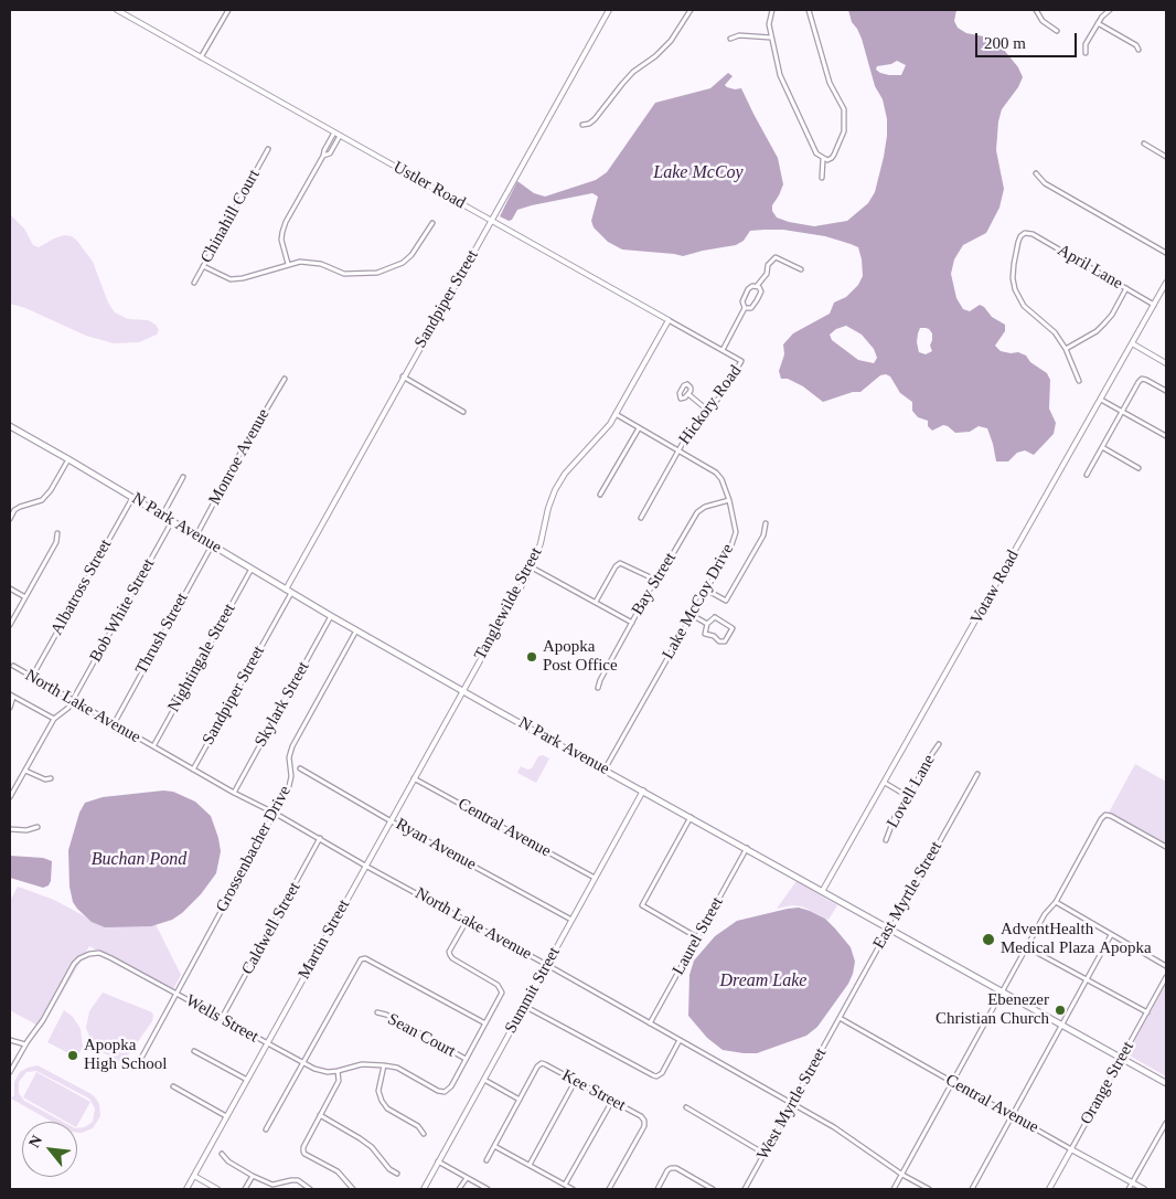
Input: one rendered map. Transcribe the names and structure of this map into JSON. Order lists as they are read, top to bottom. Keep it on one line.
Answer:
{"streets":{"main road":["N Park Avenue"],"street":["Ustler Road","Chinahill Court","April Lane","Sandpiper Street","Hickory Road","Monroe Avenue","Bay Street","Albatross Street","Votaw Road","Lake McCoy Drive","Tanglewilde Street","Bob White Street","Thrush Street","Nightingale Street","Skylark Street","North Lake Avenue","Lovell Lane","Central Avenue","Ryan Avenue","Grossenbacher Drive","East Myrtle Street","Caldwell Street","Laurel Street","Martin Street","Summit Street","Wells Street","Sean Court","Orange Street","Kee Street","West Myrtle Street"]},"crossings":[["Ustler Road","Sandpiper Street"],["Ustler Road","Hickory Road"],["Ustler Road","Tanglewilde Street"],["April Lane","Votaw Road"],["Sandpiper Street","N Park Avenue"],["Sandpiper Street","North Lake Avenue"],["Hickory Road","Lake McCoy Drive"],["Monroe Avenue","N Park Avenue"],["N Park Avenue","Albatross Street"],["N Park Avenue","Votaw Road"],["N Park Avenue","Lake McCoy Drive"],["N Park Avenue","Tanglewilde Street"],["N Park Avenue","Bob White Street"],["N Park Avenue","Thrush Street"],["N Park Avenue","Nightingale Street"],["N Park Avenue","Skylark Street"],["N Park Avenue","Grossenbacher Drive"],["N Park Avenue","East Myrtle Street"],["N Park Avenue","Laurel Street"],["N Park Avenue","Martin Street"],["N Park Avenue","Summit Street"],["N Park Avenue","Orange Street"],["Bay Street","Lake McCoy Drive"],["Albatross Street","North Lake Avenue"],["Lake McCoy Drive","Tanglewilde Street"],["Tanglewilde Street","Martin Street"],["Bob White Street","North Lake Avenue"],["Thrush Street","North Lake Avenue"],["Nightingale Street","North Lake Avenue"],["Skylark Street","North Lake Avenue"],["North Lake Avenue","Grossenbacher Drive"],["North Lake Avenue","Caldwell Street"],["North Lake Avenue","Laurel Street"],["North Lake Avenue","Martin Street"],["North Lake Avenue","Summit Street"],["North Lake Avenue","West Myrtle Street"],["Central Avenue","East Myrtle Street"],["Central Avenue","Martin Street"],["Central Avenue","Summit Street"],["Central Avenue","Orange Street"],["Central Avenue","West Myrtle Street"],["Ryan Avenue","Martin Street"],["Ryan Avenue","Summit Street"],["Grossenbacher Drive","Wells Street"],["East Myrtle Street","West Myrtle Street"],["Caldwell Street","Wells Street"],["Martin Street","Wells Street"]],"water":["Lake McCoy","Buchan Pond","Dream Lake"],"places":["Apopka Post Office","AdventHealth Medical Plaza Apopka","Ebenezer Christian Church","Apopka High School"],"scale_bar":"200 m","north":"top left"}
